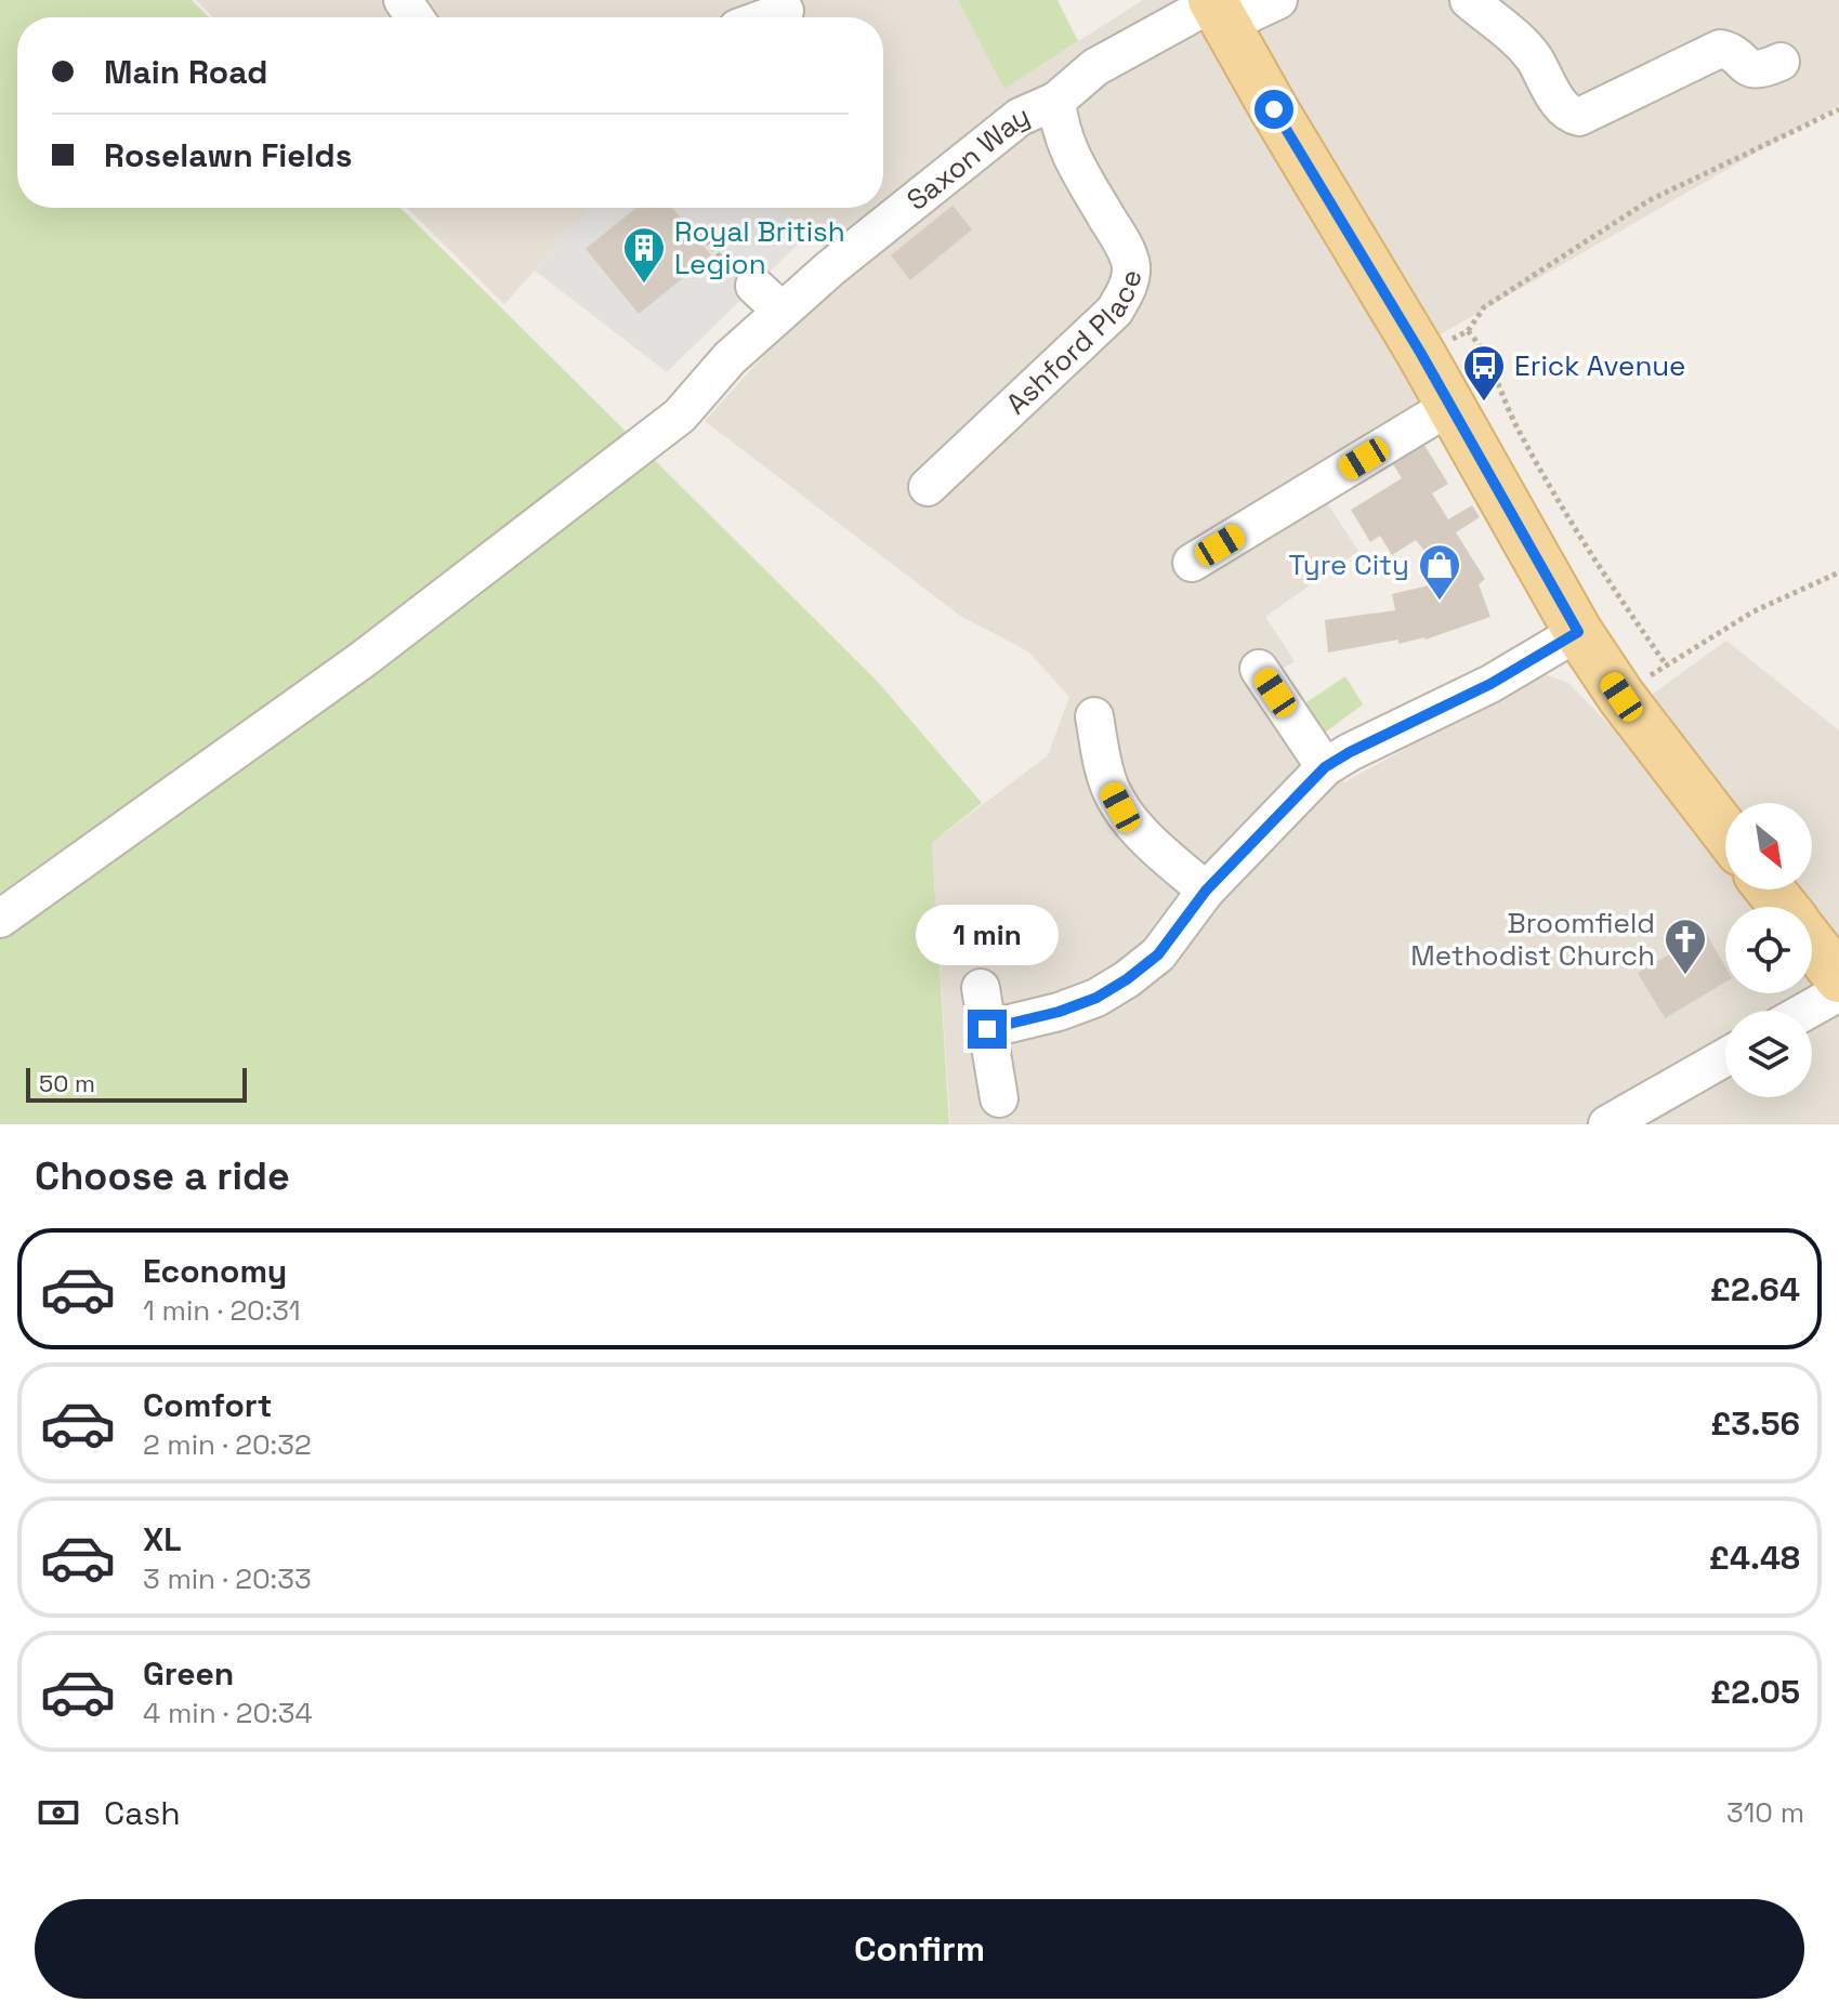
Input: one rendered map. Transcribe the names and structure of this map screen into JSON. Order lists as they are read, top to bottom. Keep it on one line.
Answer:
{"streets":{"street":["Saxon Way","Ashford Place"]},"crossings":[["Saxon Way","Ashford Place"]],"places":{"building":["Royal British Legion"],"bus stop":["Erick Avenue"],"shop":["Tyre City"],"church":["Broomfield Methodist Church"]},"scale_bar":"50 m","north":"bottom right","page":{"banner":["Main Road","Roselawn Fields"],"bubble":"1 min","scale":"50 m","heading":"Choose a ride","list":[{"name":"Economy","note":"1 min · 20:31","value":"£2.64"},{"name":"Comfort","note":"2 min · 20:32","value":"£3.56"},{"name":"XL","note":"3 min · 20:33","value":"£4.48"},{"name":"Green","note":"4 min · 20:34","value":"£2.05"}],"pay":["Cash","310 m"],"buttons":"Confirm"}}
